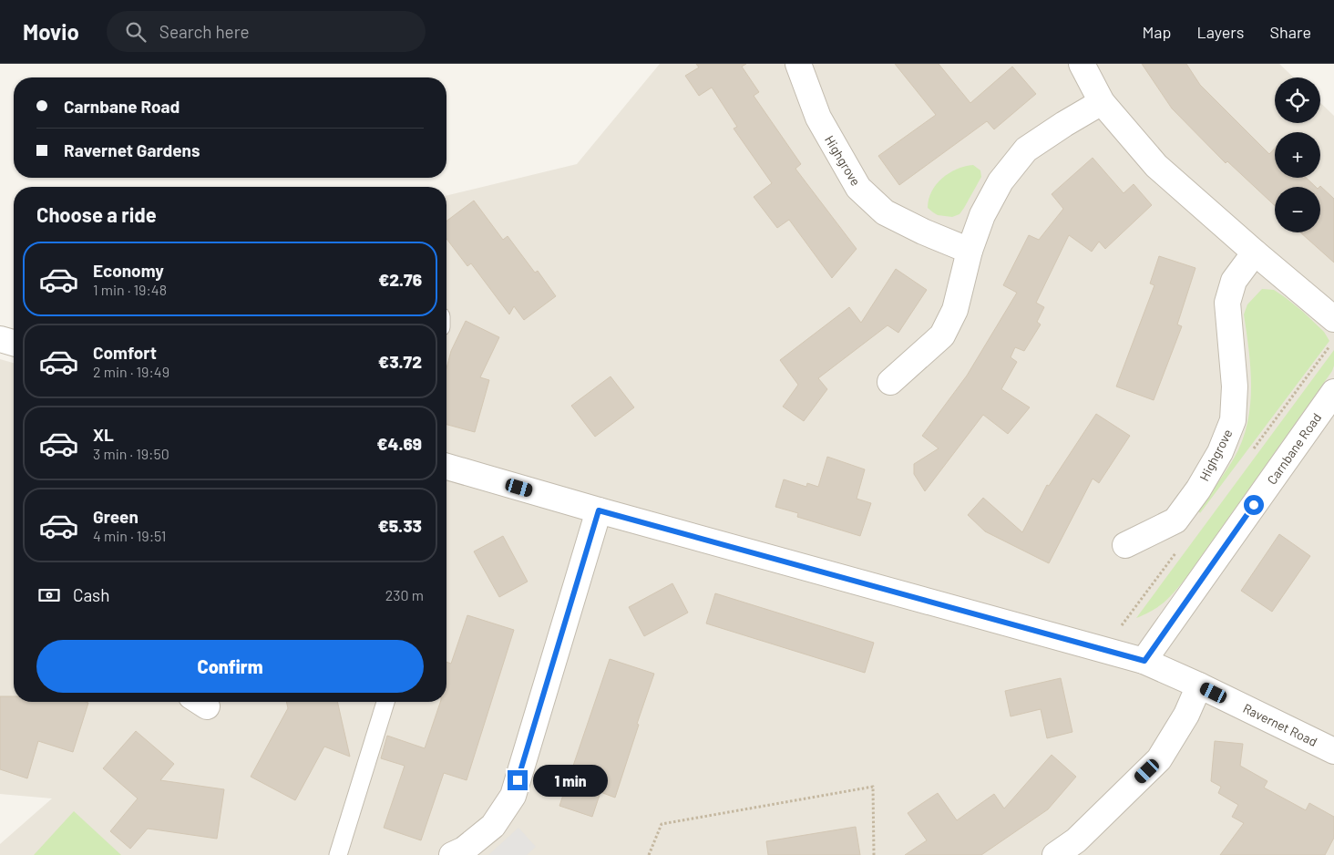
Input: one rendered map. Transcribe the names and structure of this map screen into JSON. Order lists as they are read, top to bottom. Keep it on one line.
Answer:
{"streets":{"street":["Highgrove","Carnbane Road","Ravernet Road"]},"crossings":[["Carnbane Road","Ravernet Road"]],"page":{"header":"Movio","search":"Search here","nav":["Map","Layers","Share"],"map_buttons":["+","−"],"banner":["Carnbane Road","Ravernet Gardens"],"heading":"Choose a ride","list":[{"name":"Economy","note":"1 min · 19:48","value":"€2.76"},{"name":"Comfort","note":"2 min · 19:49","value":"€3.72"},{"name":"XL","note":"3 min · 19:50","value":"€4.69"},{"name":"Green","note":"4 min · 19:51","value":"€5.33"}],"pay":["Cash","230 m"],"buttons":"Confirm","bubble":"1 min"}}
